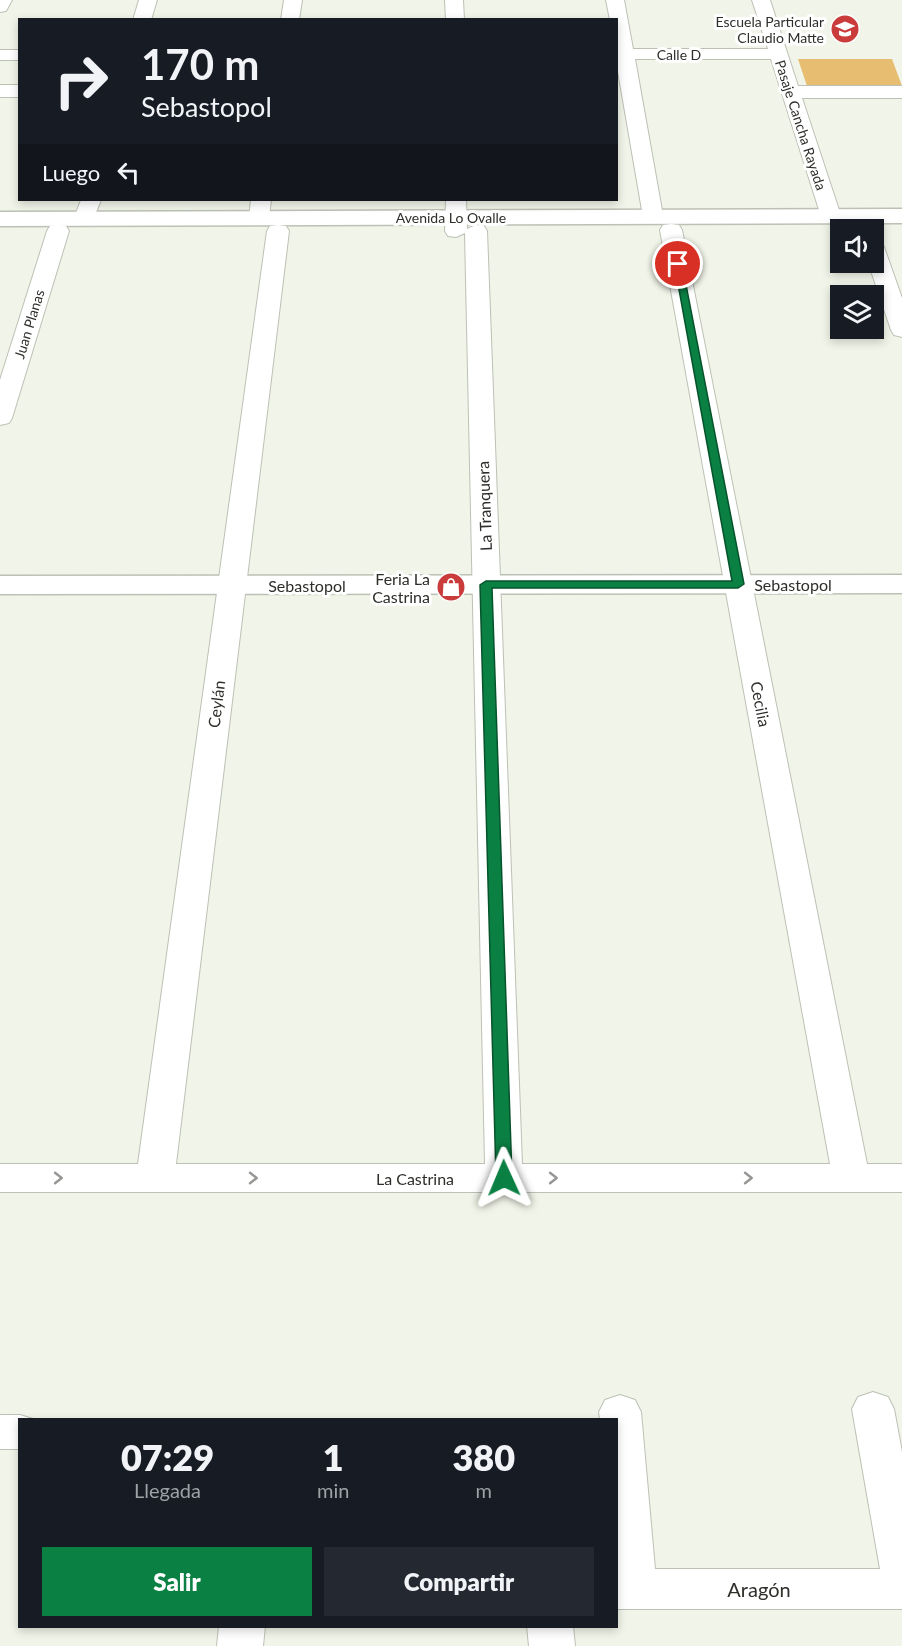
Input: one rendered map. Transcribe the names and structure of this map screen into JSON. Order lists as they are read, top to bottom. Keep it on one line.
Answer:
{"streets":{"main road":["Avenida Lo Ovalle","Sebastopol"],"street":["Calle D","Pasaje Cancha Rayada","Juan Planas","La Tranquera","Ceylán","Cecilia","La Castrina","Aragón"]},"crossings":[["Calle D","Pasaje Cancha Rayada"],["Calle D","Cecilia"],["Avenida Lo Ovalle","Juan Planas"],["Avenida Lo Ovalle","La Tranquera"],["Avenida Lo Ovalle","Ceylán"],["Avenida Lo Ovalle","Cecilia"],["La Tranquera","Sebastopol"],["La Tranquera","La Castrina"],["Sebastopol","Ceylán"],["Sebastopol","Cecilia"],["Ceylán","La Castrina"],["Cecilia","La Castrina"]],"one_way":["La Castrina"],"places":{"school or university":["Escuela Particular Claudio Matte"],"shop":["Feria La Castrina"]},"page":{"turn":["170 m","Sebastopol"],"then":"Luego","eta":["07:29","Llegada","1","min","380","m"],"buttons":["Salir","Compartir"]}}
